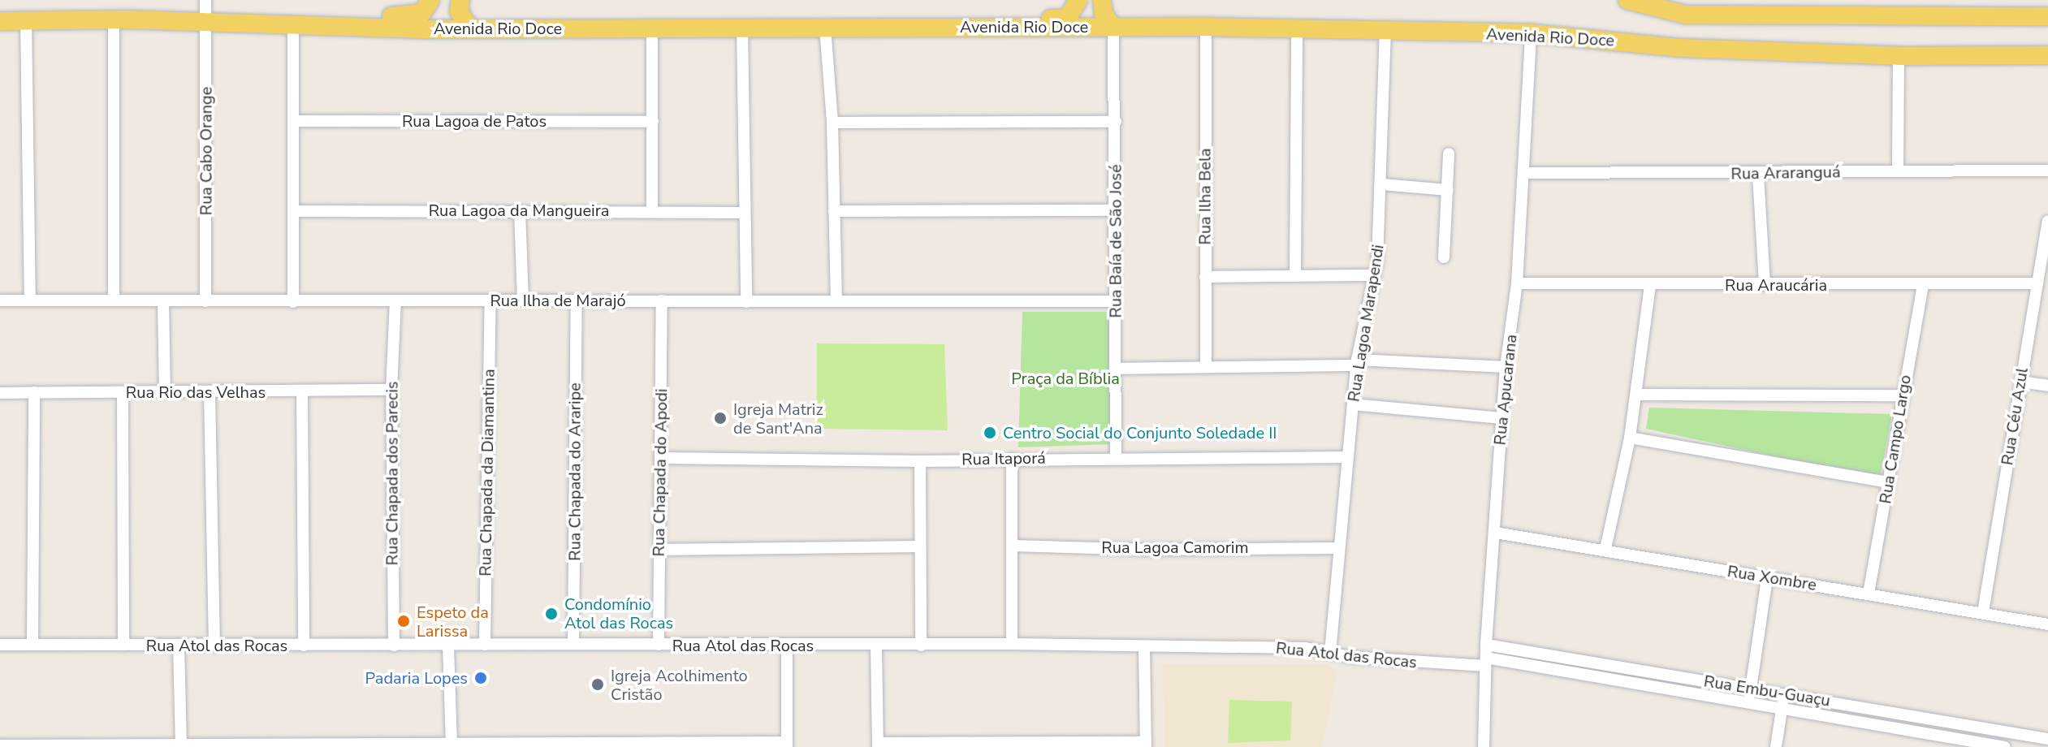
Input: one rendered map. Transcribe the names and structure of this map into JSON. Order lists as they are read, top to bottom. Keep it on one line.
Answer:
{"streets":{"main road":["Avenida Rio Doce"],"street":["Rua Lagoa de Patos","Rua Cabo Orange","Rua Araranguá","Rua Ilha Bela","Rua Lagoa da Mangueira","Rua Baía de São José","Rua Araucária","Rua Ilha de Marajó","Rua Lagoa Marapendi","Rua Apucarana","Rua Rio das Velhas","Rua Céu Azul","Rua Campo Largo","Rua Itaporá","Rua Chapada do Araripe","Rua Chapada da Diamantina","Rua Chapada do Apodi","Rua Chapada dos Parecis","Rua Lagoa Camorim","Rua Xombre","Rua Atol das Rocas","Rua Embu-Guaçu"]},"crossings":[["Avenida Rio Doce","Rua Cabo Orange"],["Avenida Rio Doce","Rua Ilha Bela"],["Avenida Rio Doce","Rua Baía de São José"],["Avenida Rio Doce","Rua Lagoa Marapendi"],["Avenida Rio Doce","Rua Apucarana"],["Rua Cabo Orange","Rua Ilha de Marajó"],["Rua Araranguá","Rua Apucarana"],["Rua Baía de São José","Rua Ilha de Marajó"],["Rua Baía de São José","Rua Itaporá"],["Rua Araucária","Rua Apucarana"],["Rua Araucária","Rua Céu Azul"],["Rua Araucária","Rua Campo Largo"],["Rua Ilha de Marajó","Rua Chapada do Araripe"],["Rua Ilha de Marajó","Rua Chapada da Diamantina"],["Rua Ilha de Marajó","Rua Chapada do Apodi"],["Rua Ilha de Marajó","Rua Chapada dos Parecis"],["Rua Lagoa Marapendi","Rua Itaporá"],["Rua Lagoa Marapendi","Rua Lagoa Camorim"],["Rua Lagoa Marapendi","Rua Atol das Rocas"],["Rua Apucarana","Rua Xombre"],["Rua Apucarana","Rua Atol das Rocas"],["Rua Apucarana","Rua Embu-Guaçu"],["Rua Rio das Velhas","Rua Chapada dos Parecis"],["Rua Céu Azul","Rua Xombre"],["Rua Campo Largo","Rua Xombre"],["Rua Itaporá","Rua Chapada do Apodi"],["Rua Chapada do Araripe","Rua Atol das Rocas"],["Rua Chapada da Diamantina","Rua Atol das Rocas"],["Rua Chapada do Apodi","Rua Atol das Rocas"],["Rua Chapada dos Parecis","Rua Atol das Rocas"],["Rua Atol das Rocas","Rua Embu-Guaçu"]],"parks":["Praça da Bíblia"],"places":["Igreja Matriz de Sant'Ana","Centro Social do Conjunto Soledade II","Condomínio Atol das Rocas","Espeto da Larissa","Padaria Lopes","Igreja Acolhimento Cristão"]}
